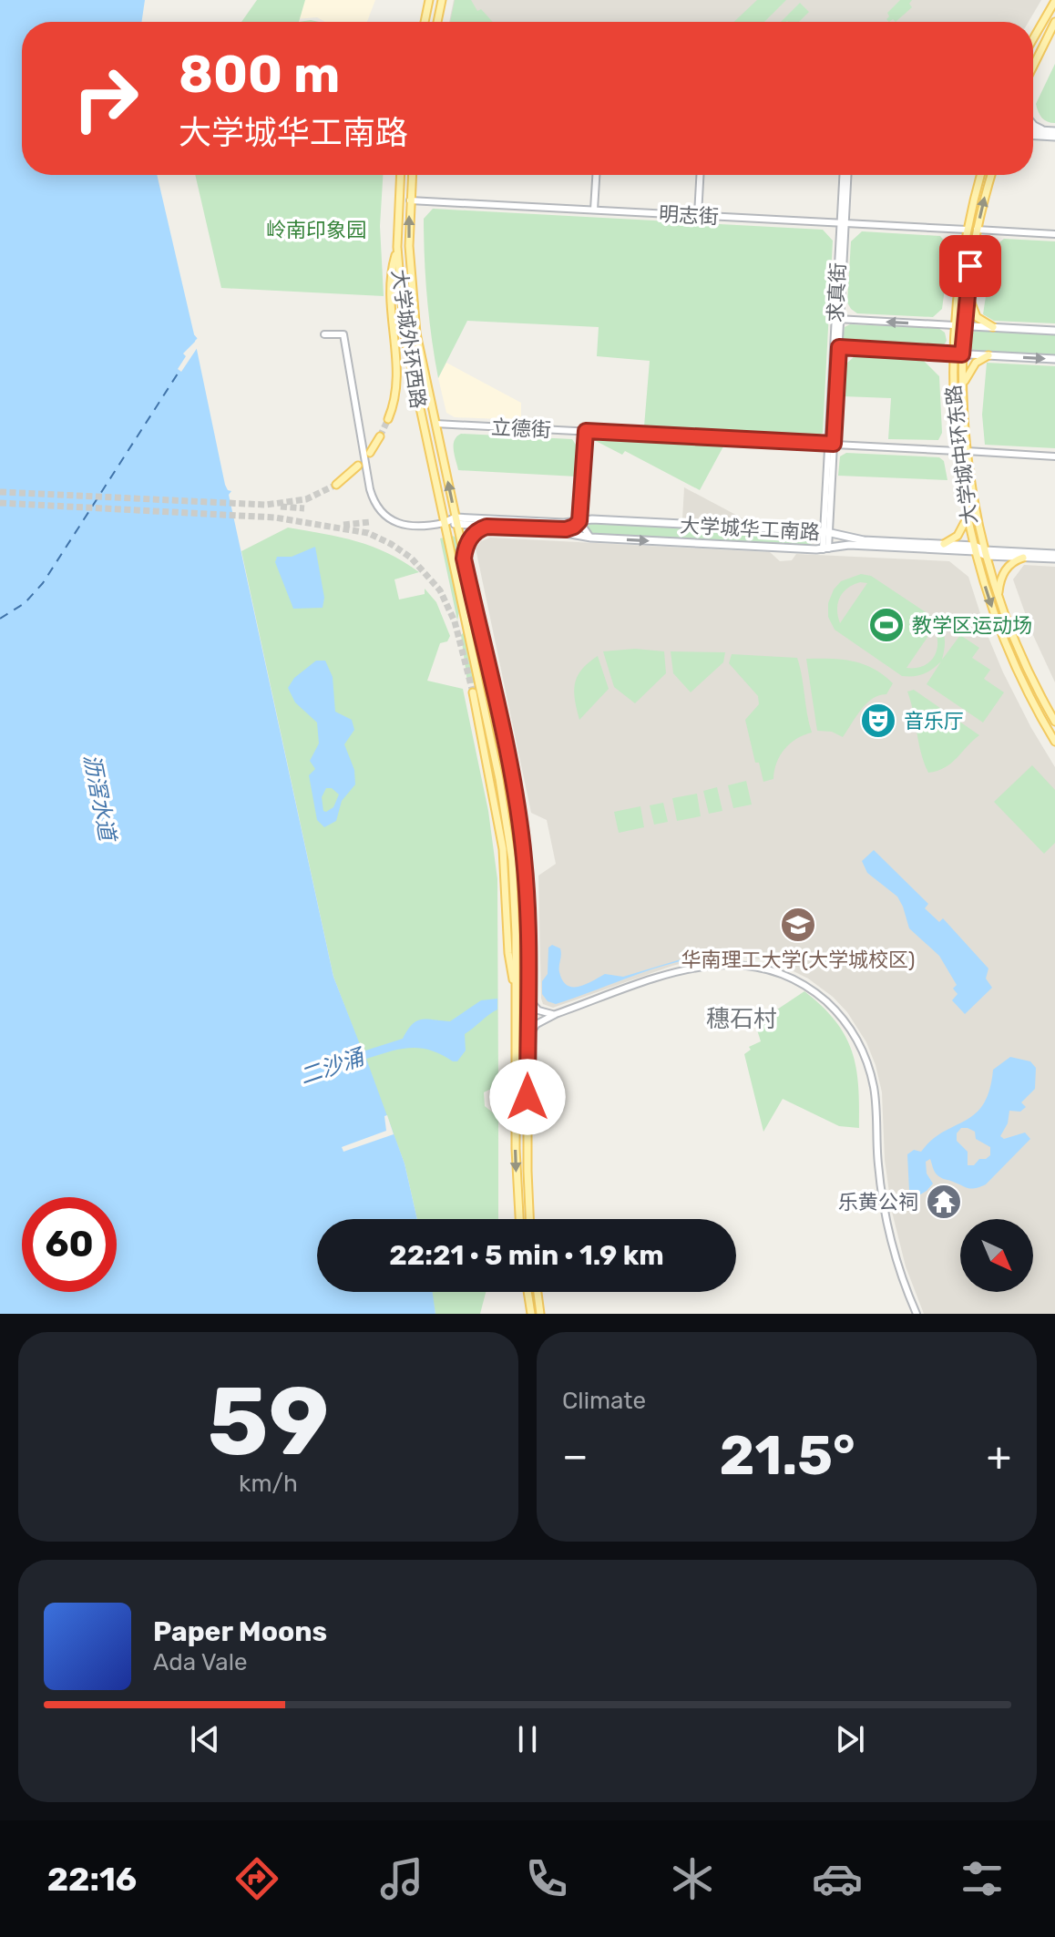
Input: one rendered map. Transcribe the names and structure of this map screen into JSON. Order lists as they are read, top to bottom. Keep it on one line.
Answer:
{"streets":{"main road":["大学城外环西路","大学城中环东路","大学城华工南路"],"street":["明志街","求真街","立德街"]},"crossings":[["明志街","求真街"],["明志街","大学城外环西路"],["明志街","大学城中环东路"],["求真街","立德街"],["求真街","大学城华工南路"],["大学城外环西路","立德街"],["大学城外环西路","大学城华工南路"],["立德街","大学城中环东路"],["大学城中环东路","大学城华工南路"]],"districts":["穗石村"],"water":["沥滘水道","二沙涌"],"parks":["岭南印象园"],"places":{"sports":["教学区运动场"],"theatre":["音乐厅"],"school or university":["华南理工大学(大学城校区)"],"temple":["乐黄公祠"]},"north":"bottom right","page":{"turn":["800 m","大学城华工南路"],"limit":"60","trip":"22:21 · 5 min · 1.9 km","tile":[["59","km/h"],"Climate"],"heat":["−","21.5°","+"],"song":["Paper Moons","Ada Vale"],"tabs":"22:16"}}
